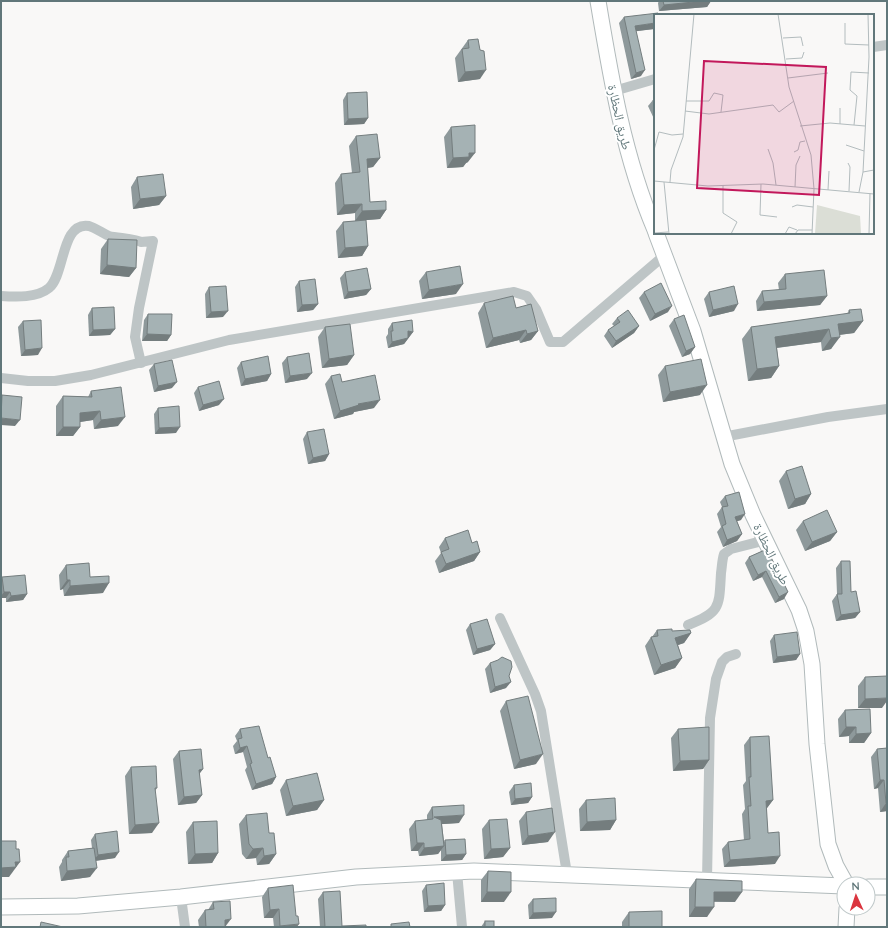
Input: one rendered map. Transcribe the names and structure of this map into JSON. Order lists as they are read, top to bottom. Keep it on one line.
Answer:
{"streets":{"street":["طريق الحظارة"]},"north":"top"}
